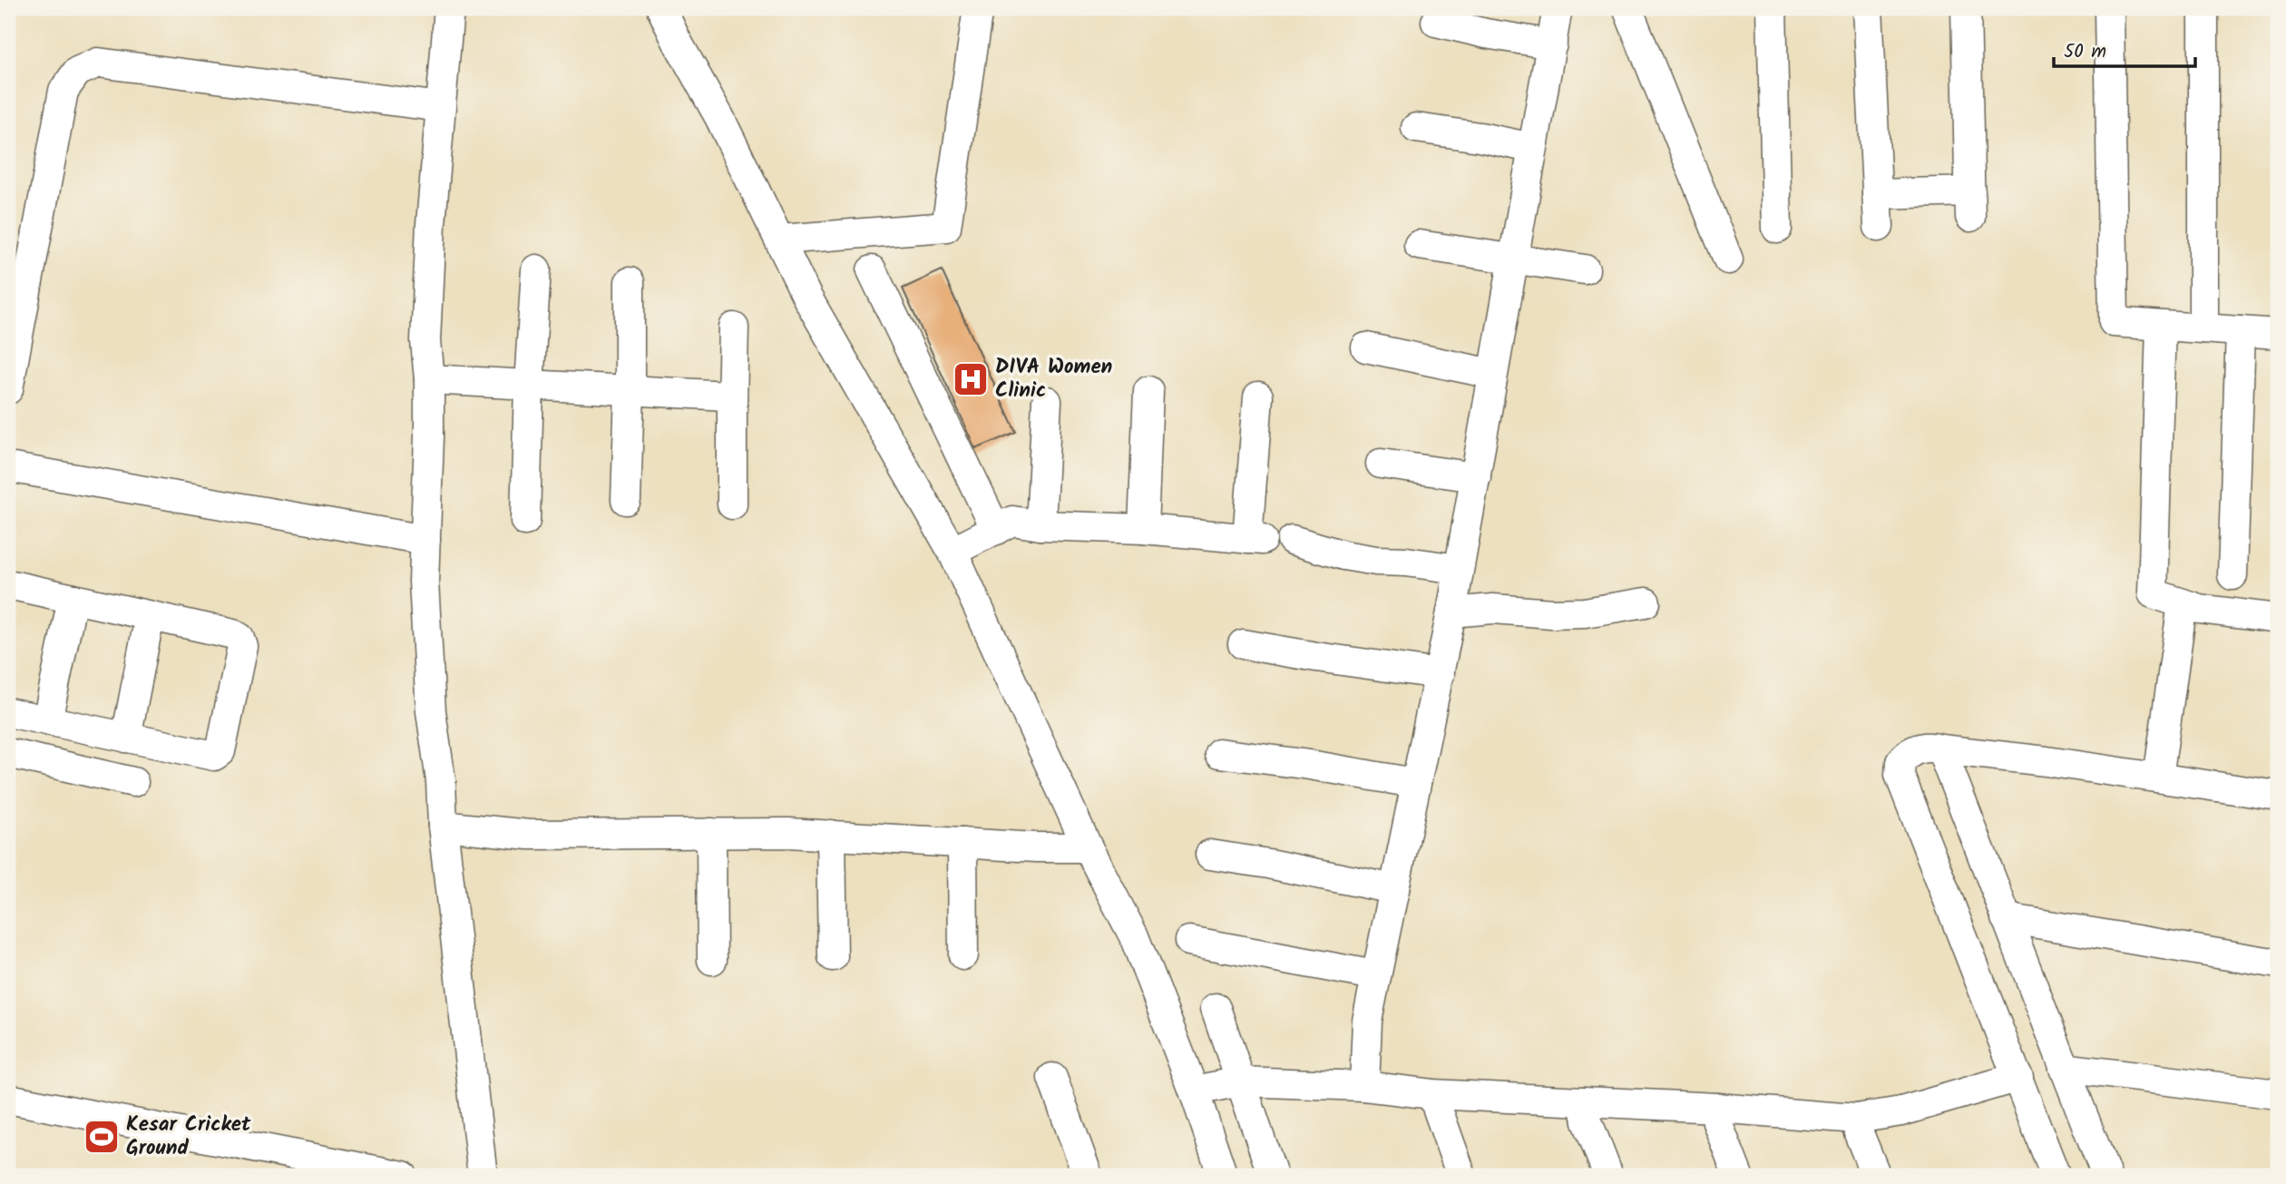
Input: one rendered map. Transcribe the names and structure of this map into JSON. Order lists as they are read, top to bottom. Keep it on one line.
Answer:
{"places":{"hospital":["DIVA Women Clinic"],"sports":["Kesar Cricket Ground"]},"scale_bar":"50 m"}
